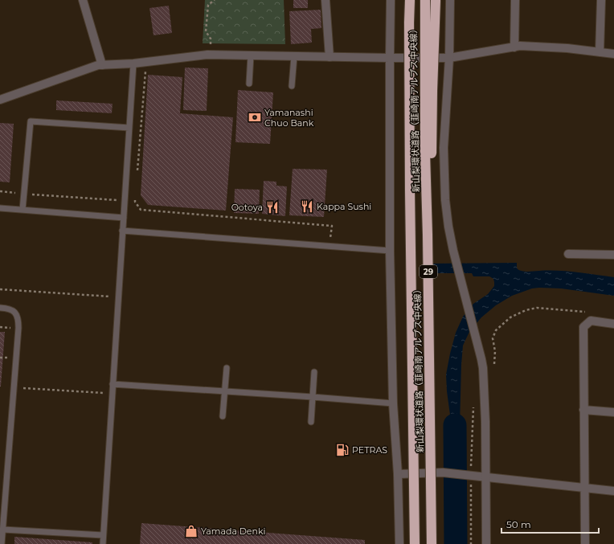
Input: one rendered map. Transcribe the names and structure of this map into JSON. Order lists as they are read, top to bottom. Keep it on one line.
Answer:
{"streets":{"highway":["新山梨環状道路（韮崎南アルプス中央線）","29"]},"places":{"bank":["Yamanashi Chuo Bank"],"restaurant":["Kappa Sushi","Ootoya"],"fuel station":["PETRAS"],"shop":["Yamada Denki"]},"scale_bar":"50 m"}
